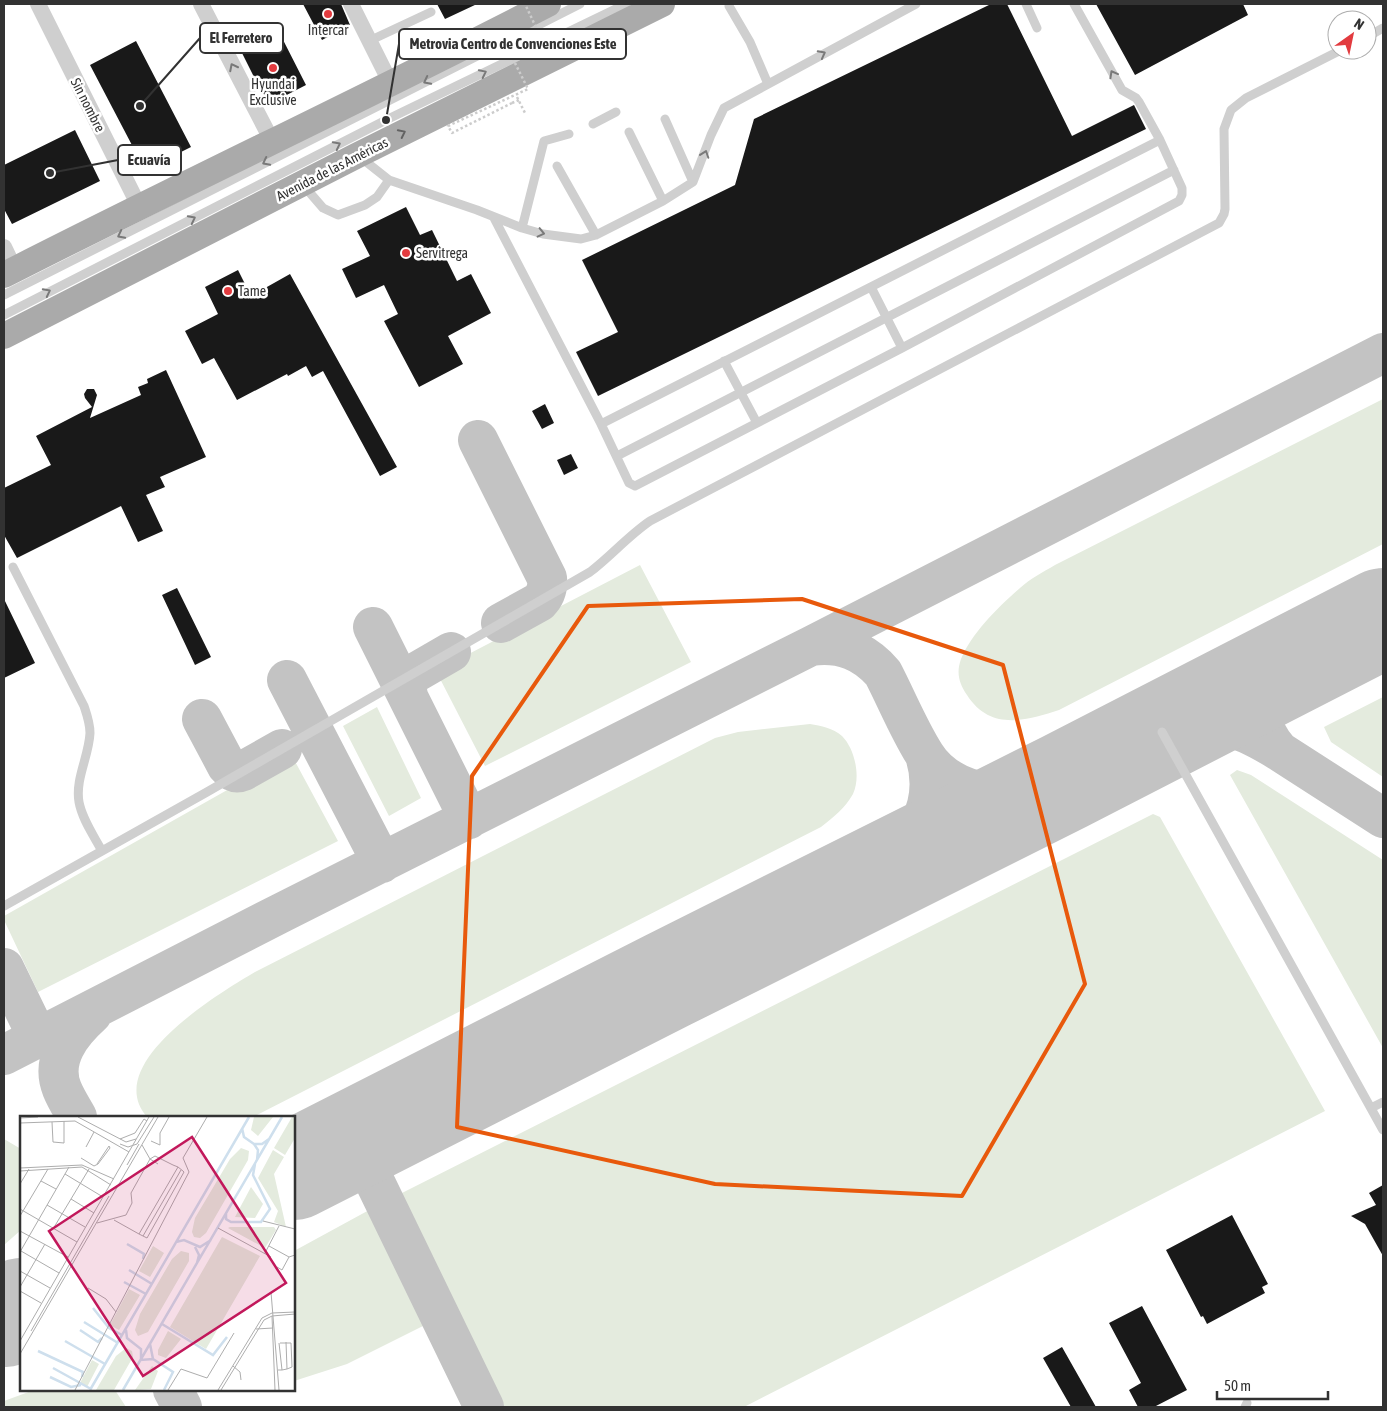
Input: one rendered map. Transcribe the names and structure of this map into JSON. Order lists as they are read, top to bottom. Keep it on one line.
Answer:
{"streets":{"main road":["Avenida de las Américas"],"street":["Sin nombre"]},"places":["Intercar","Hyundai Exclusive","El Ferretero","Metrovia Centro de Convenciones Este","Ecuavía","Servitrega","Tame"],"scale_bar":"50 m","north":"top right"}
